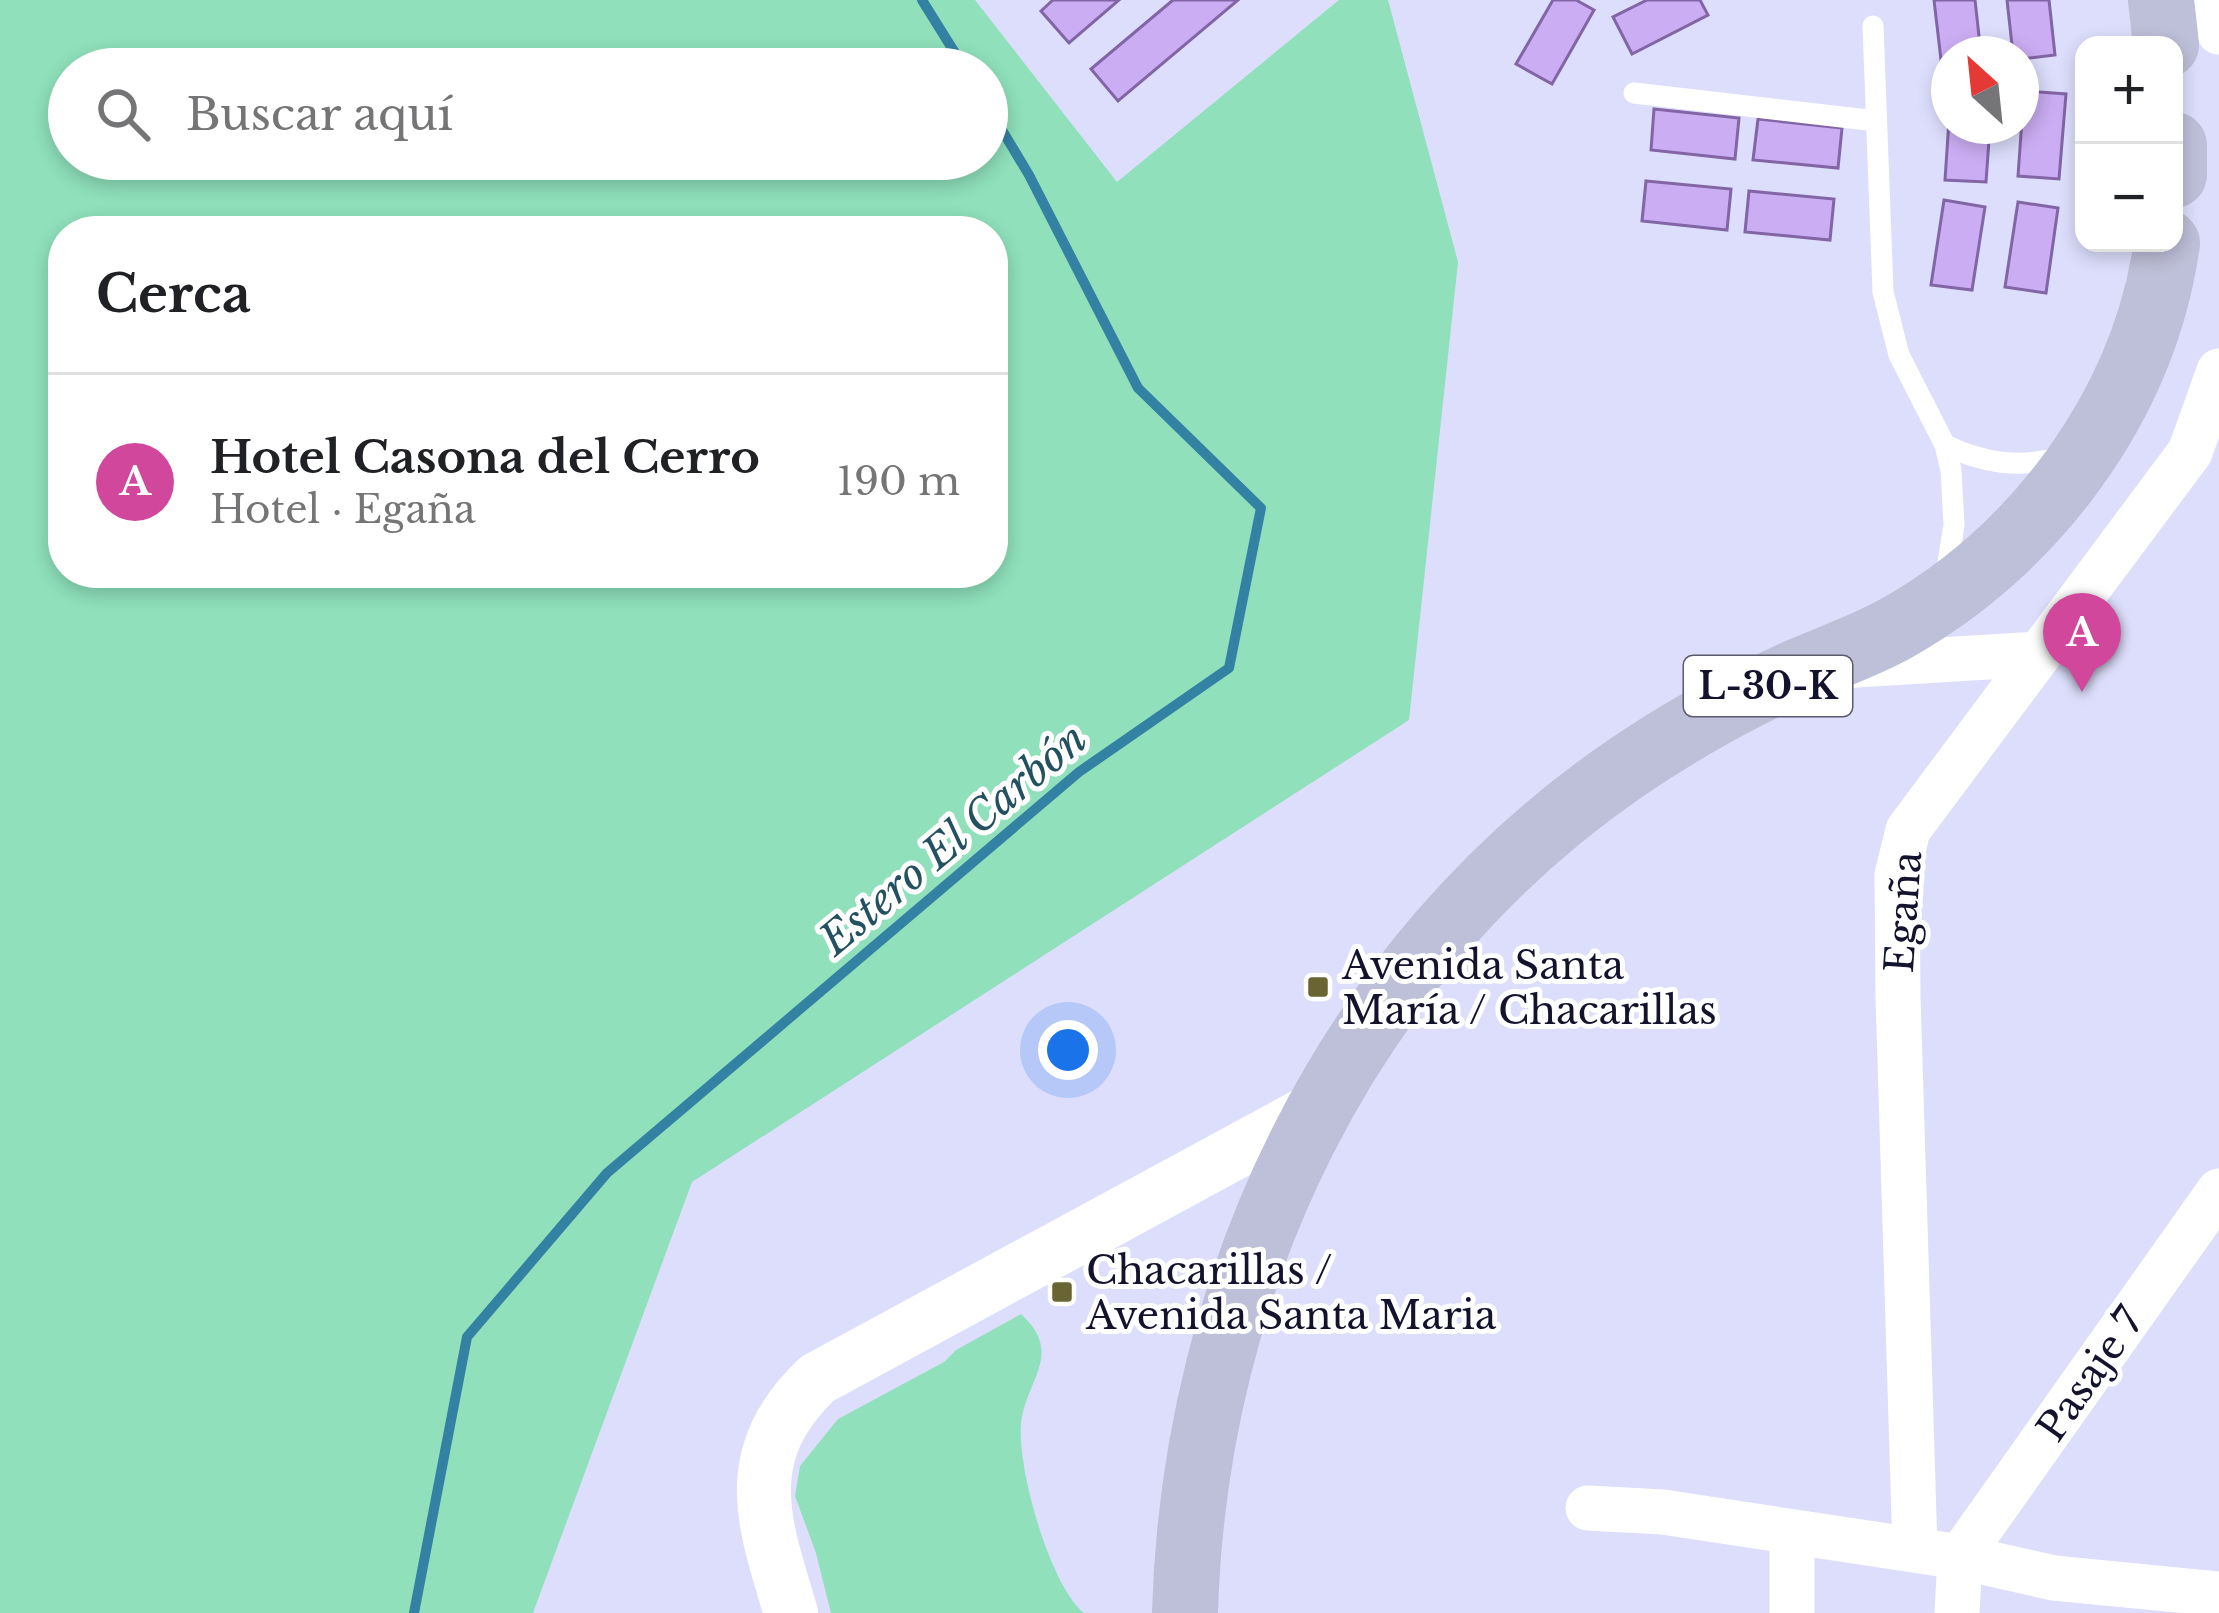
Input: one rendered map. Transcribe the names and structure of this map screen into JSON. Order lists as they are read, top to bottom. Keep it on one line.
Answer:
{"streets":{"main road":["L-30-K"],"street":["Egaña","Pasaje 7"]},"water":["Estero El Carbón"],"places":{"transit":["Avenida Santa María / Chacarillas","Chacarillas / Avenida Santa Maria"]},"north":"top left","page":{"map_buttons":["+","−"],"search":"Buscar aquí","heading":"Cerca","list":[{"mark":"A","name":"Hotel Casona del Cerro","note":"Hotel · Egaña","value":"190 m"}],"pins":"A"}}
